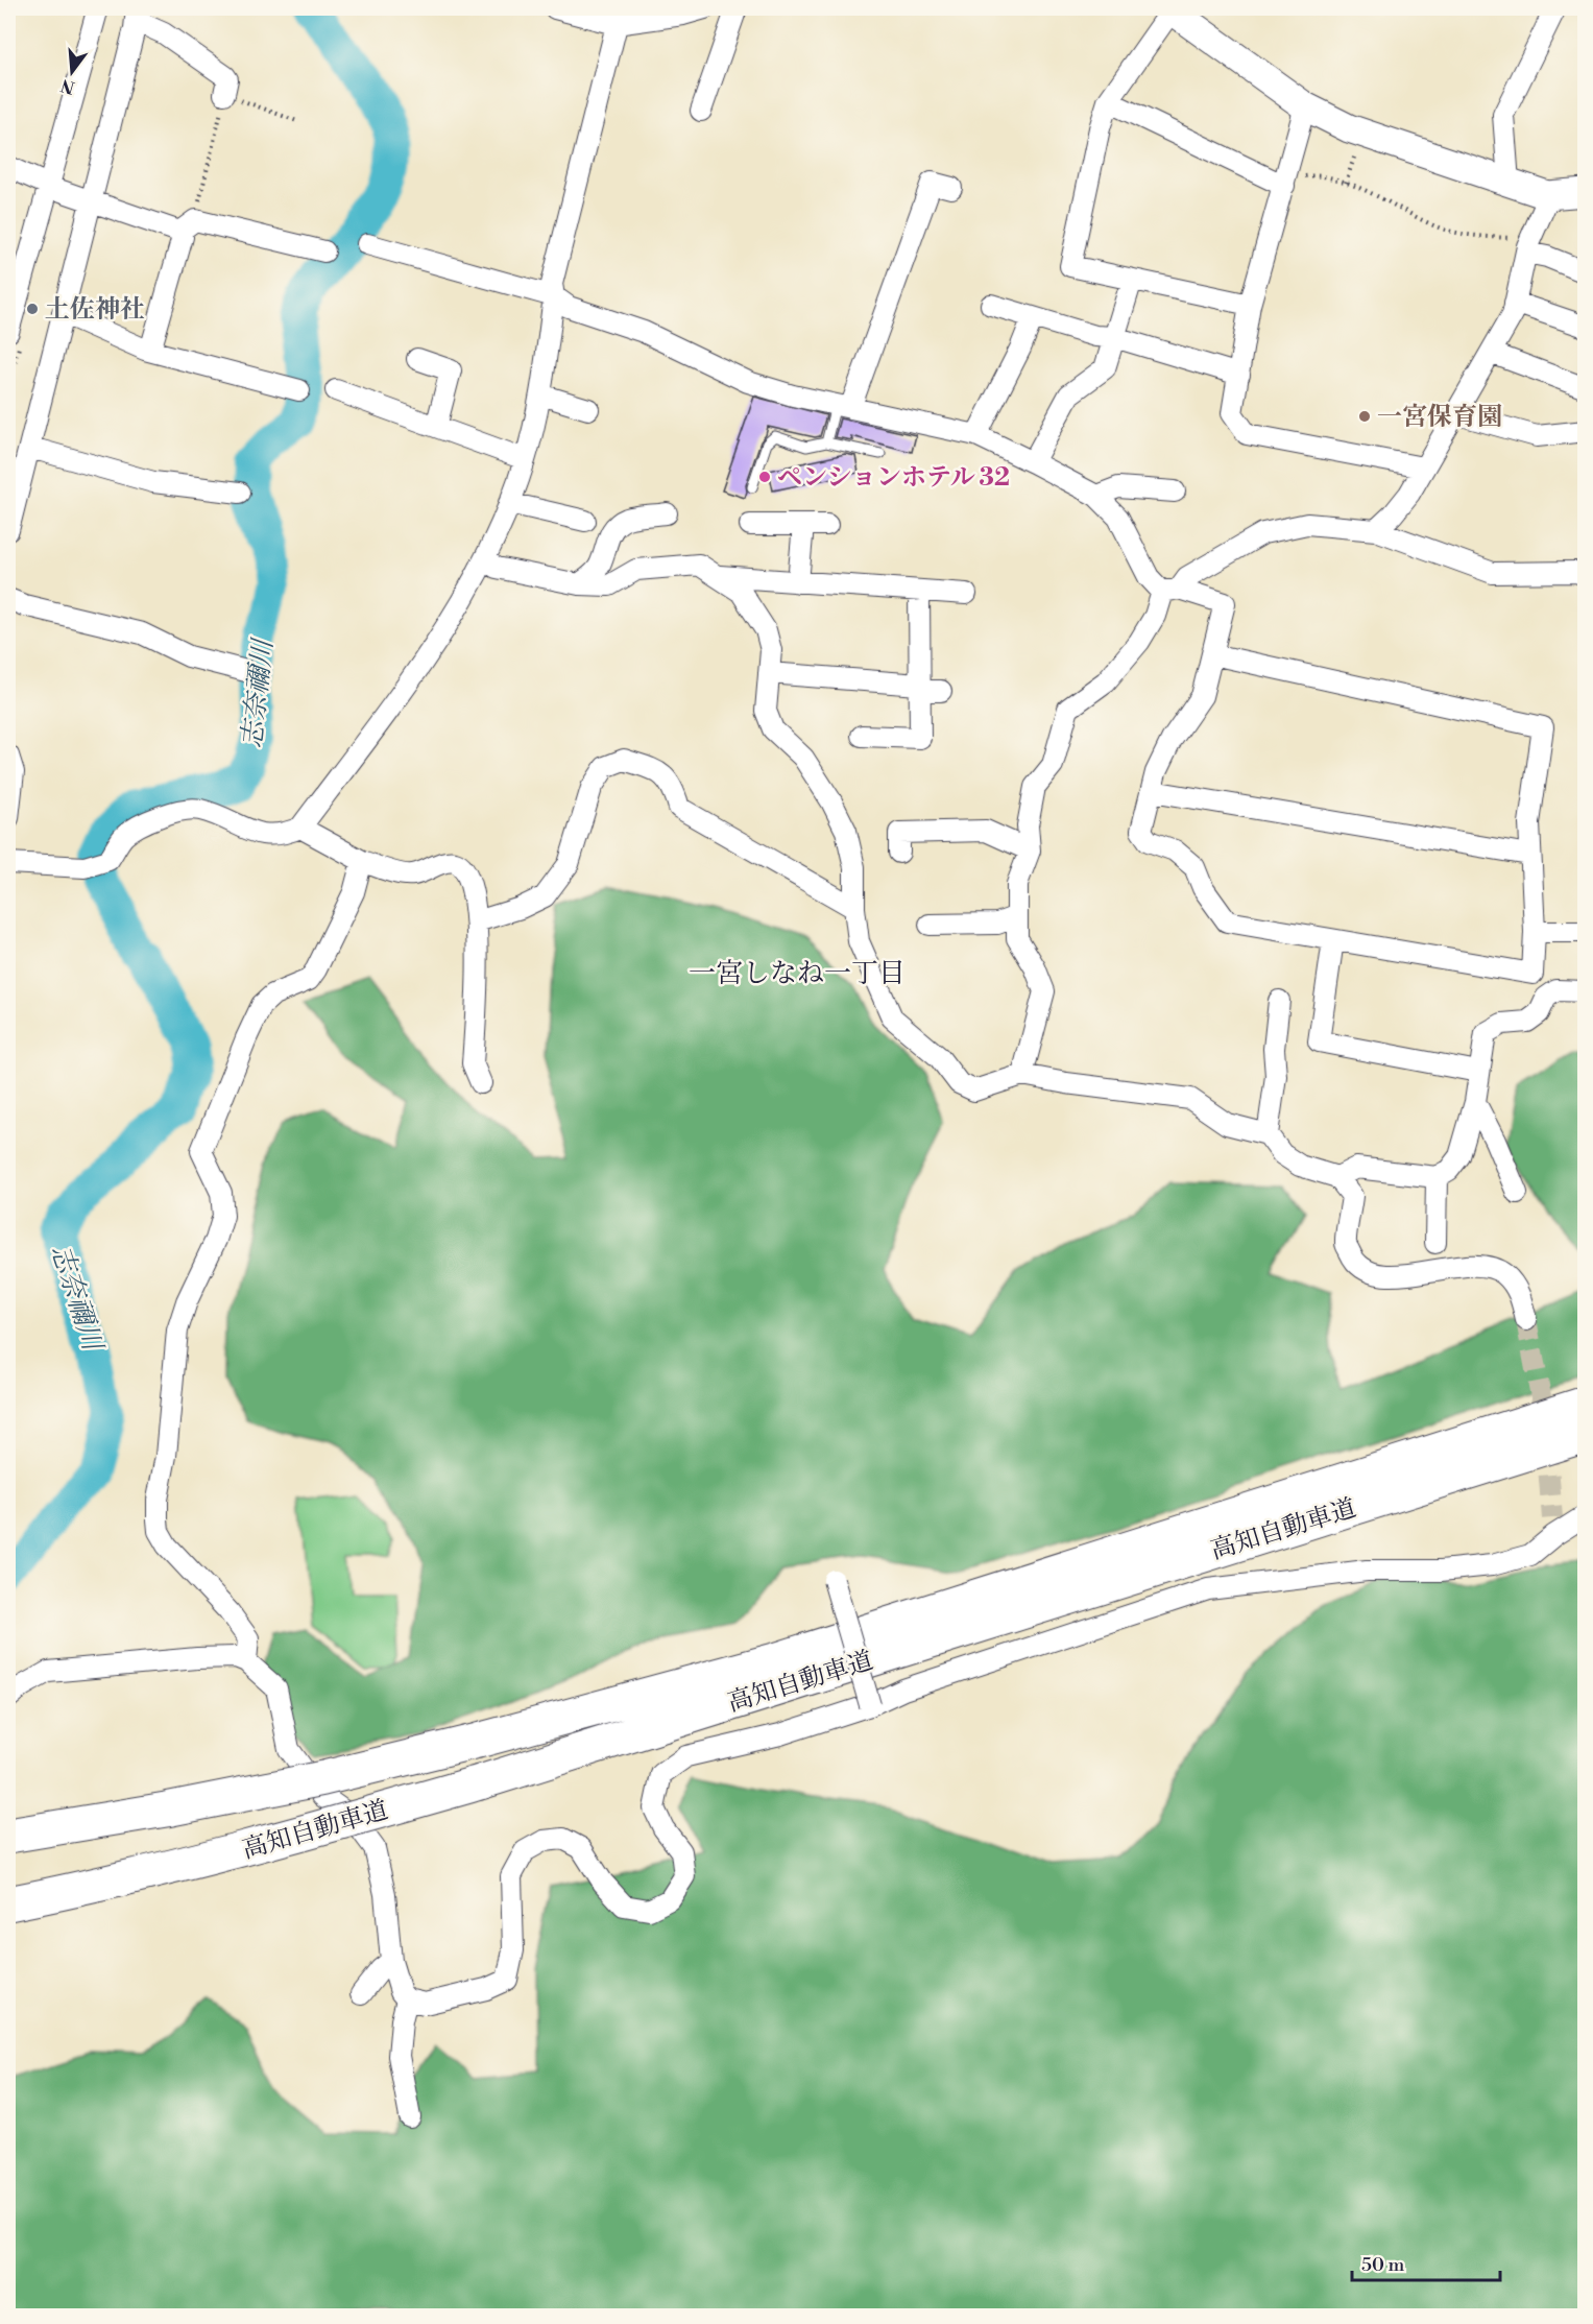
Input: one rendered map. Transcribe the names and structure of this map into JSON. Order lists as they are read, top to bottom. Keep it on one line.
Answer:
{"streets":{"highway":["高知自動車道"]},"districts":["一宮しなね一丁目"],"water":["志奈禰川"],"places":["土佐神社","一宮保育園","ペンションホテル 32"],"scale_bar":"50 m","north":"bottom"}
